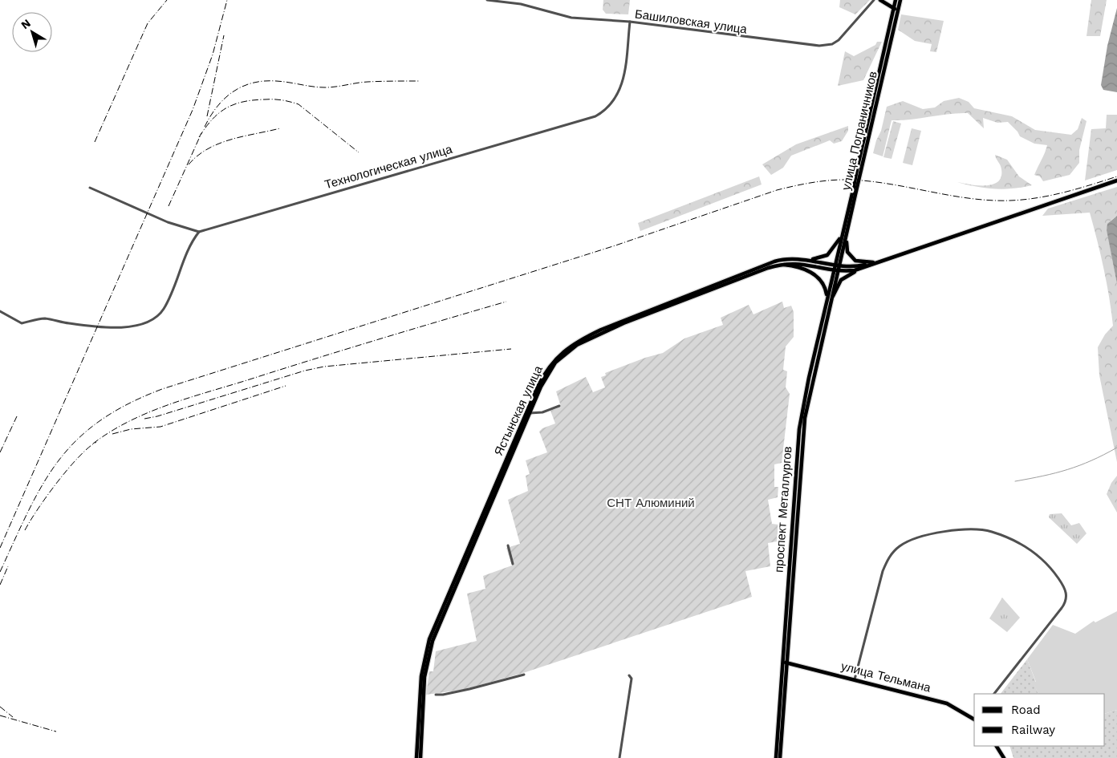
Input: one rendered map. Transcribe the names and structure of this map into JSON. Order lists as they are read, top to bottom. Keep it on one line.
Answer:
{"streets":{"main road":["улица Пограничников","Ястынская улица","проспект Металлургов","улица Тельмана"],"street":["Башиловская улица","Технологическая улица"]},"crossings":[["Башиловская улица","Технологическая улица"],["улица Пограничников","Ястынская улица"],["улица Пограничников","проспект Металлургов"],["Ястынская улица","проспект Металлургов"],["проспект Металлургов","улица Тельмана"]],"parks":["СНТ Алюминий"],"legend":["Road","Railway"],"north":"top left"}
